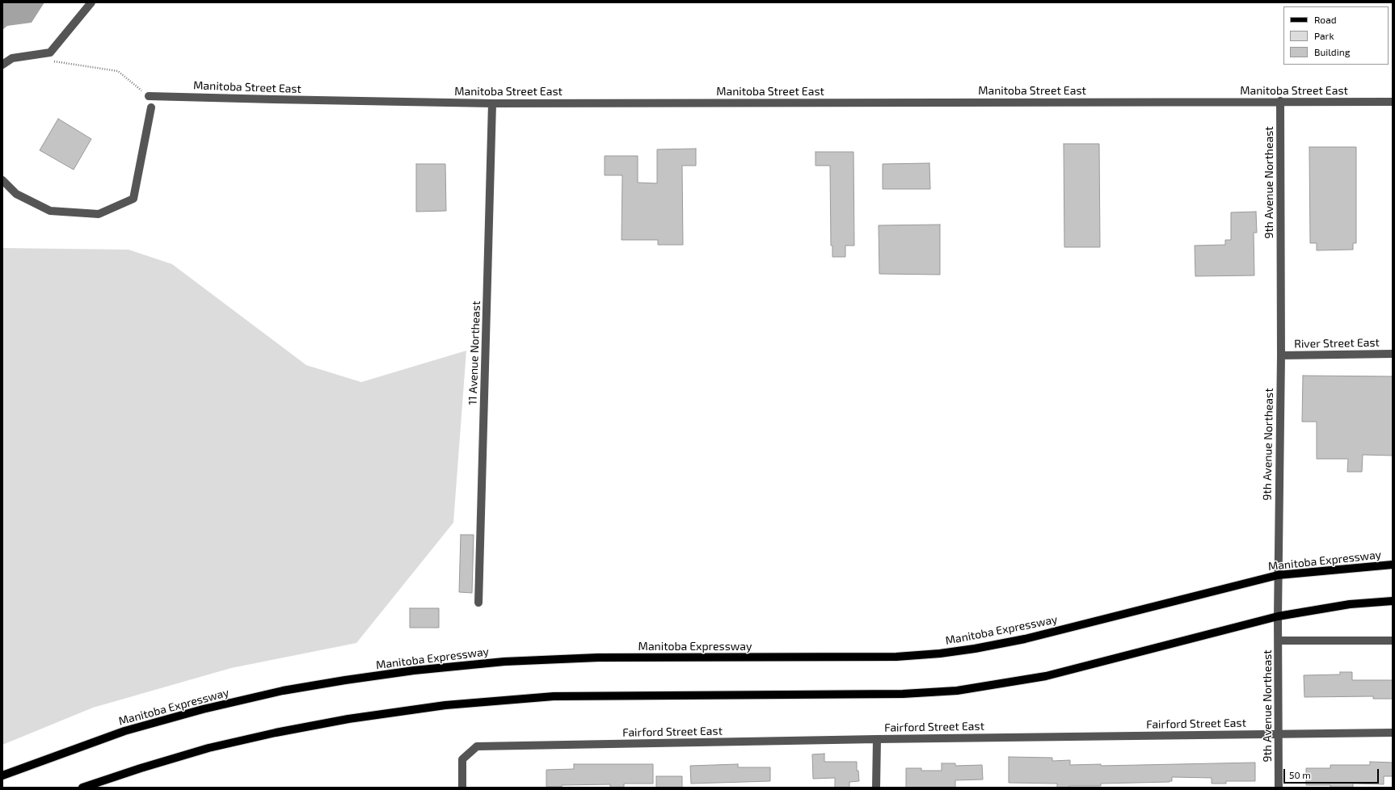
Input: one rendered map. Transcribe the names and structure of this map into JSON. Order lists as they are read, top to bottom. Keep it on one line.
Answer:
{"streets":{"main road":["Manitoba Expressway"],"street":["Manitoba Street East","9th Avenue Northeast","River Street East","11 Avenue Northeast","Fairford Street East"]},"crossings":[["Manitoba Street East","9th Avenue Northeast"],["Manitoba Street East","11 Avenue Northeast"],["9th Avenue Northeast","River Street East"],["9th Avenue Northeast","Manitoba Expressway"],["9th Avenue Northeast","Fairford Street East"]],"legend":["Road","Park","Building"],"scale_bar":"50 m"}
